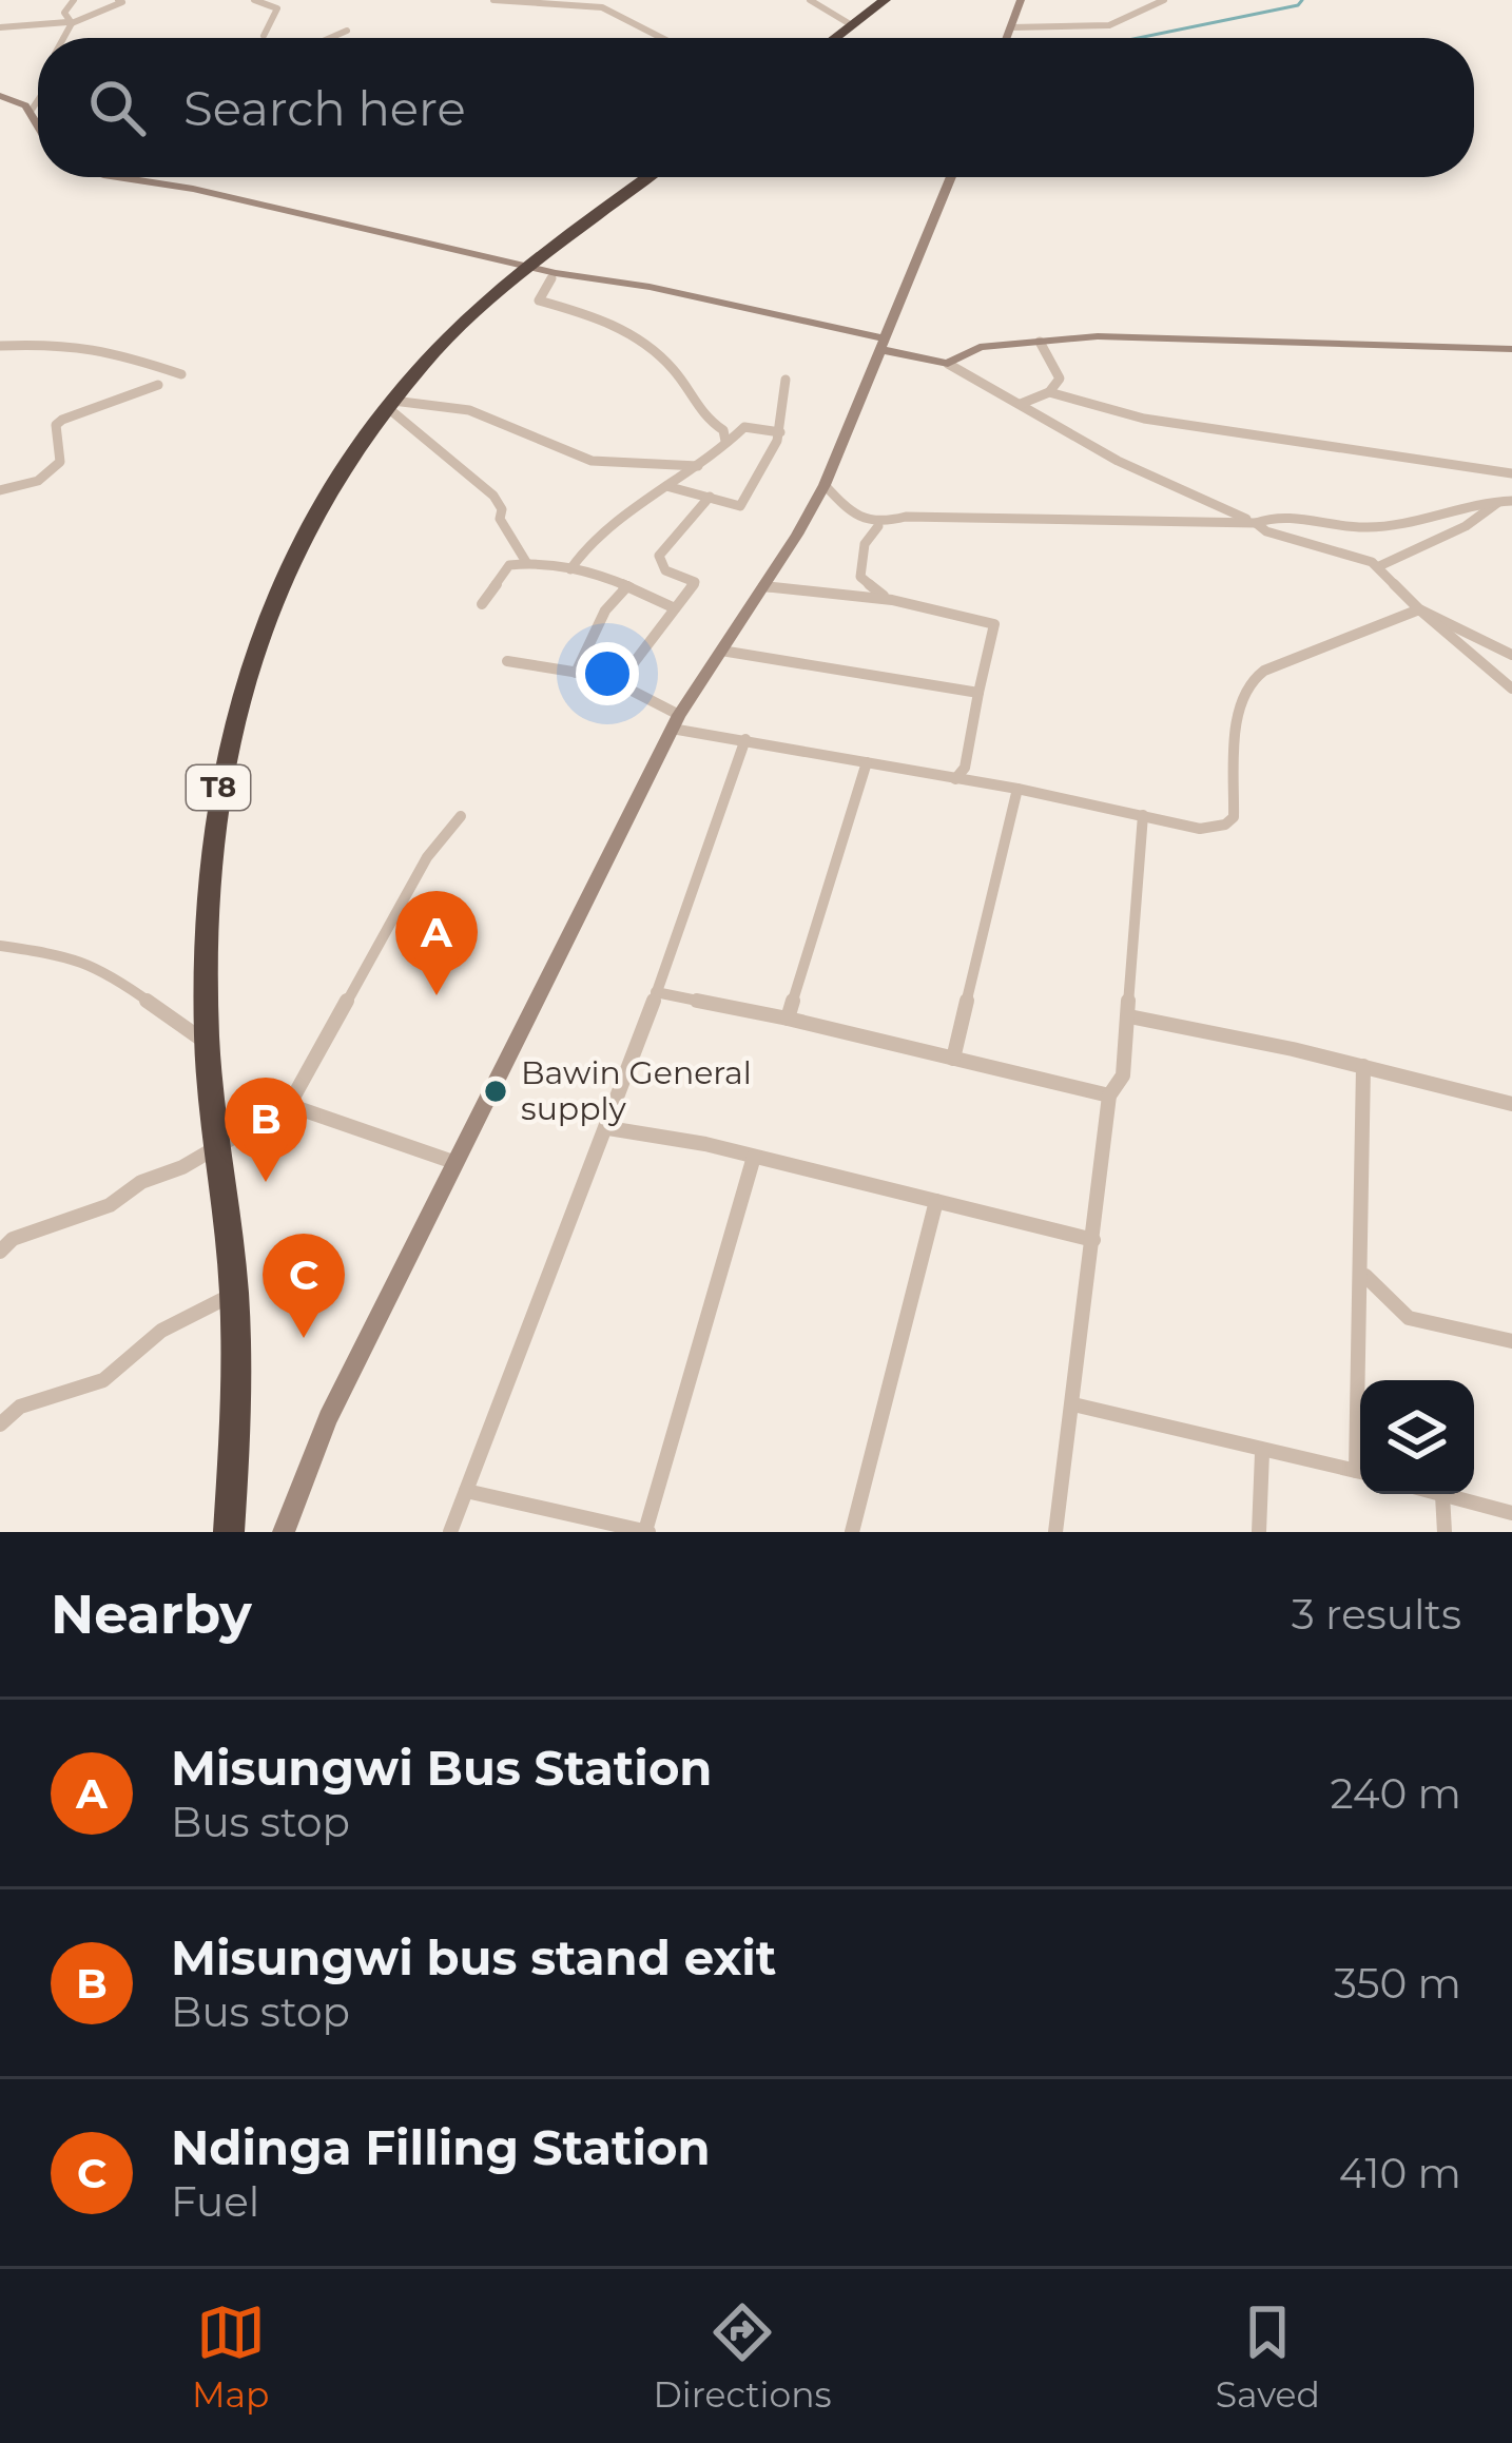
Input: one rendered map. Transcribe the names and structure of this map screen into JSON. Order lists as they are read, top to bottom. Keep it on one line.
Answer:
{"streets":{"highway":["T8"]},"places":["Bawin General supply"],"page":{"search":"Search here","pins":["A","B","C"],"heading":["Nearby","3 results"],"list":[{"mark":"A","name":"Misungwi Bus Station","note":"Bus stop","value":"240 m"},{"mark":"B","name":"Misungwi bus stand exit","note":"Bus stop","value":"350 m"},{"mark":"C","name":"Ndinga Filling Station","note":"Fuel","value":"410 m"}],"nav":["Map","Directions","Saved"]}}
